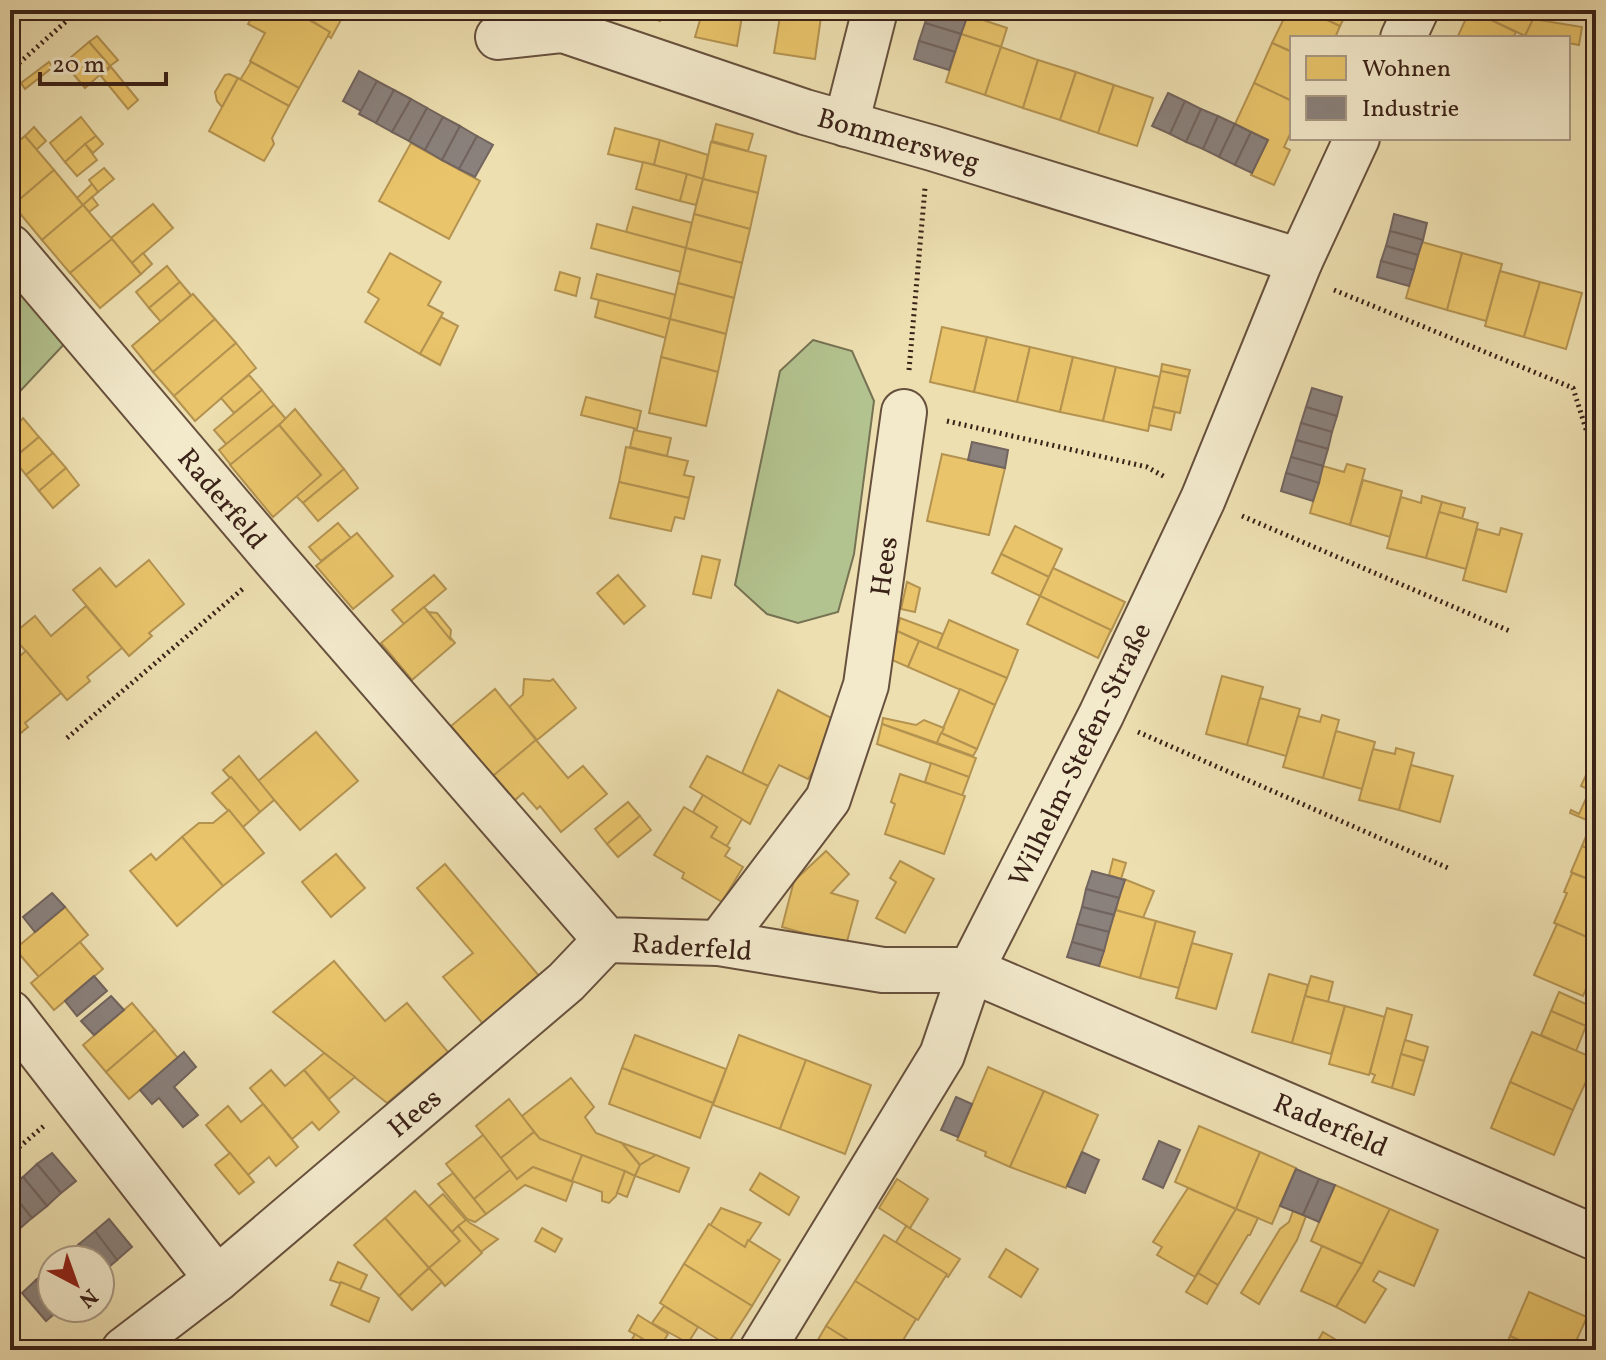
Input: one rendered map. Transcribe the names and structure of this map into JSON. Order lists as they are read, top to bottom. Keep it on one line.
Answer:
{"streets":{"street":["Bommersweg","Raderfeld","Hees","Wilhelm-Stefen-Straße"]},"crossings":[["Bommersweg","Wilhelm-Stefen-Straße"],["Raderfeld","Hees"],["Raderfeld","Wilhelm-Stefen-Straße"]],"legend":["Wohnen","Industrie"],"scale_bar":"20 m","north":"bottom right"}
